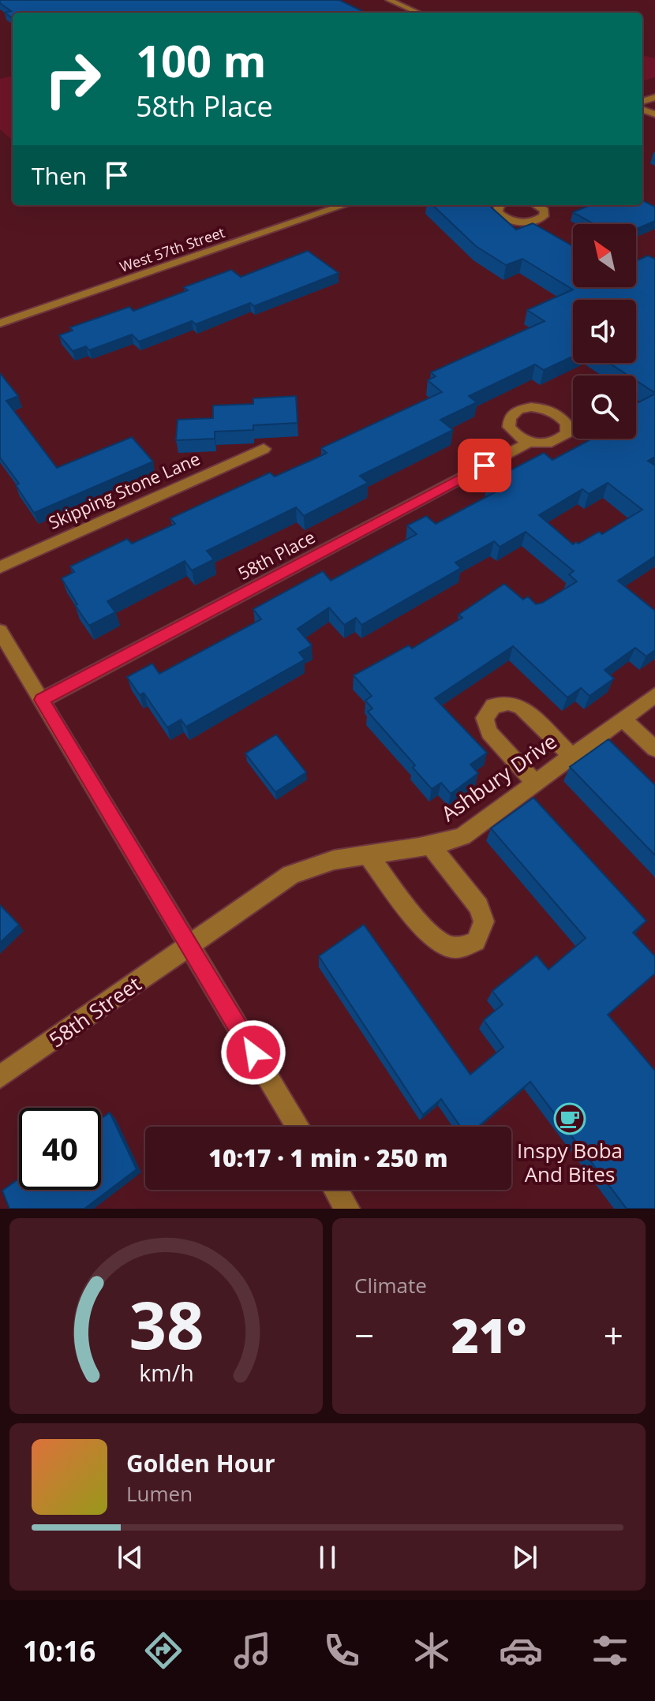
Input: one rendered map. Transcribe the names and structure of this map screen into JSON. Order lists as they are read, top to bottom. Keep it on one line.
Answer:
{"streets":{"street":["West 57th Street","Skipping Stone Lane","58th Place","Ashbury Drive","58th Street"]},"crossings":[["Ashbury Drive","58th Street"]],"places":{"cafe":["Inspy Boba And Bites"]},"north":"top left","page":{"turn":["100 m","58th Place"],"then":"Then","limit":"40","trip":"10:17 · 1 min · 250 m","tile":"Climate","heat":["−","21°","+"],"song":["Golden Hour","Lumen"],"tabs":"10:16","gauge":["38","km/h"]}}
